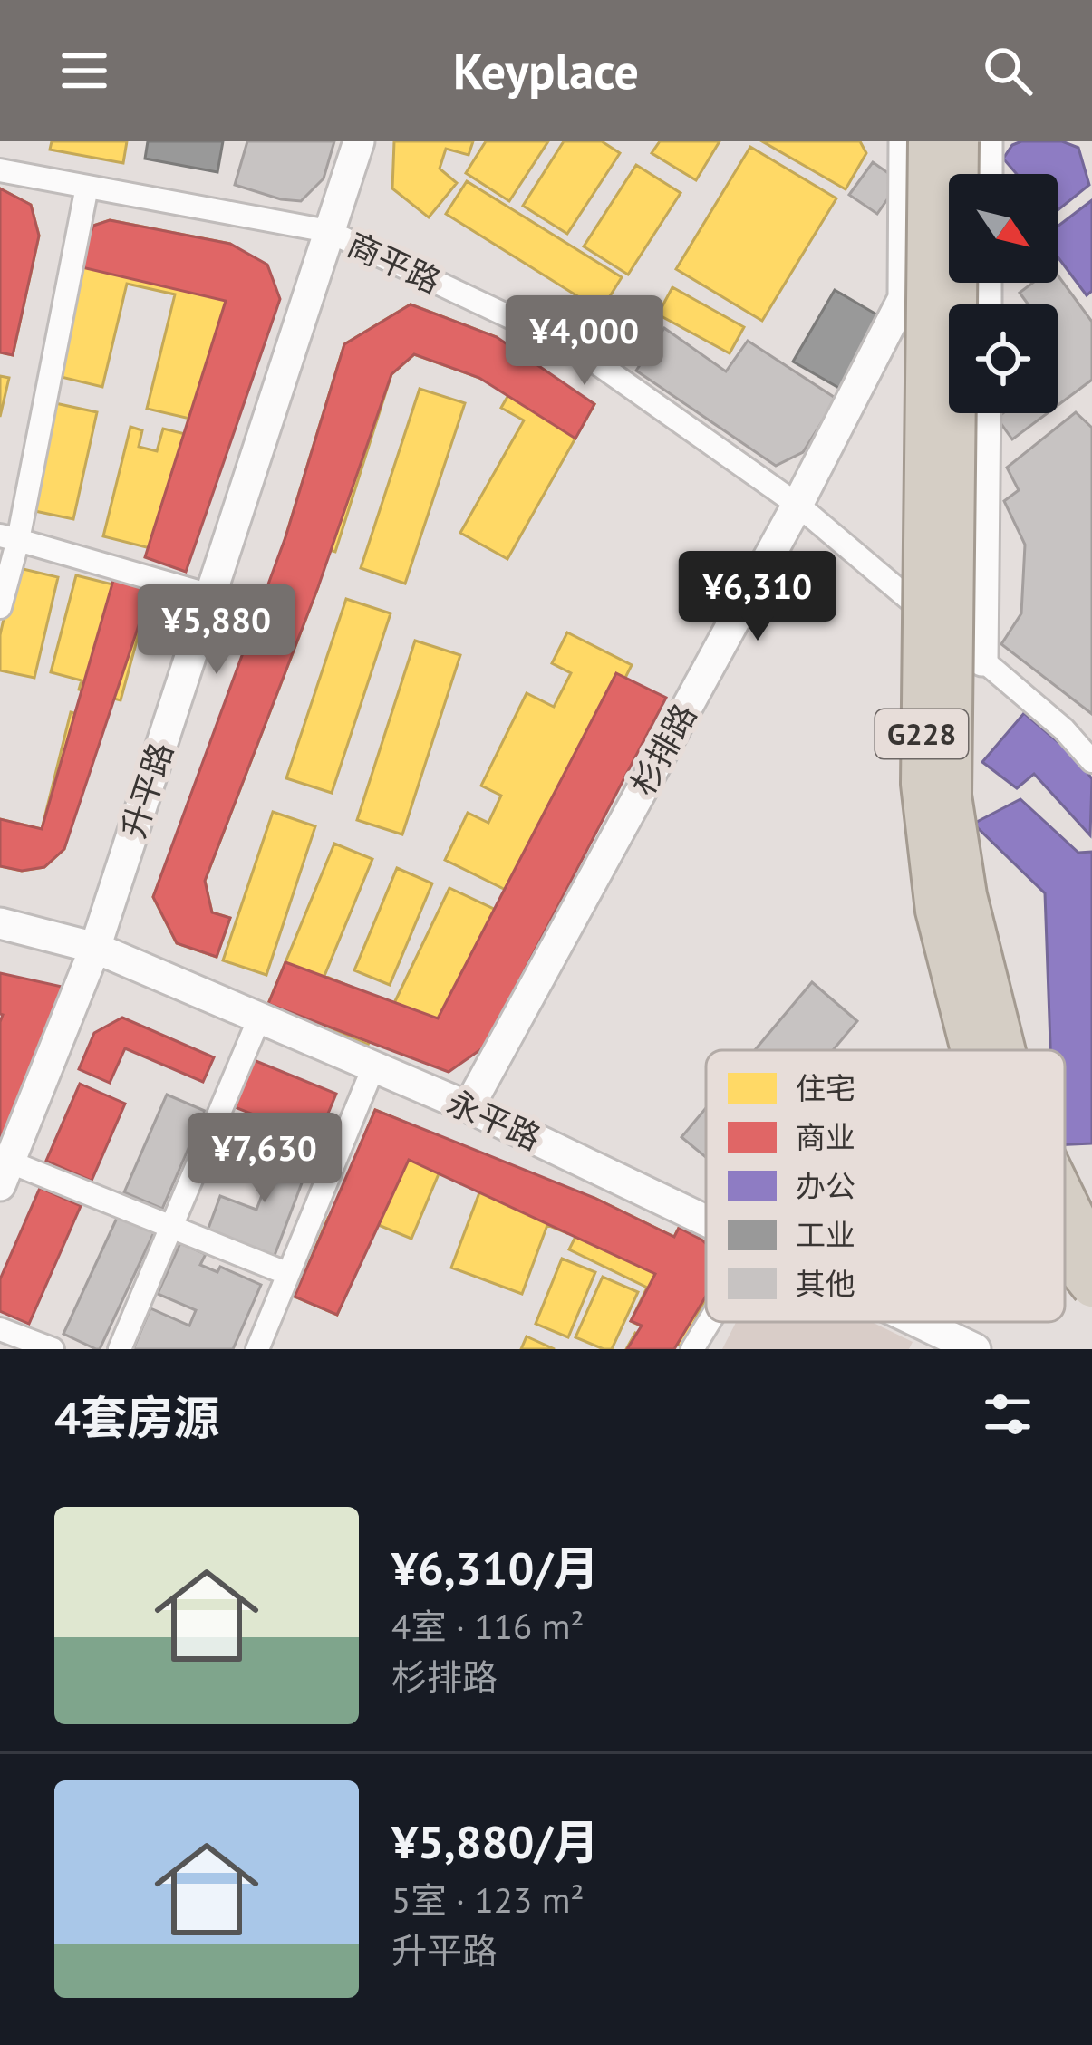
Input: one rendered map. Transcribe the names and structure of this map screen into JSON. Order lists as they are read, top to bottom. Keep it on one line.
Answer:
{"streets":{"highway":["G228"],"street":["商平路","杉排路","升平路","永平路"]},"crossings":[["商平路","杉排路"],["商平路","升平路"],["杉排路","永平路"],["升平路","永平路"]],"legend":["住宅","商业","办公","工业","其他"],"north":"bottom right","page":{"header":"Keyplace","price":["¥4,000","¥6,310","¥5,880","¥7,630"],"heading":"4套房源","list":[{"name":"¥6,310/月","note":"4室 · 116 m² · 杉排路"},{"name":"¥5,880/月","note":"5室 · 123 m² · 升平路"}]}}
